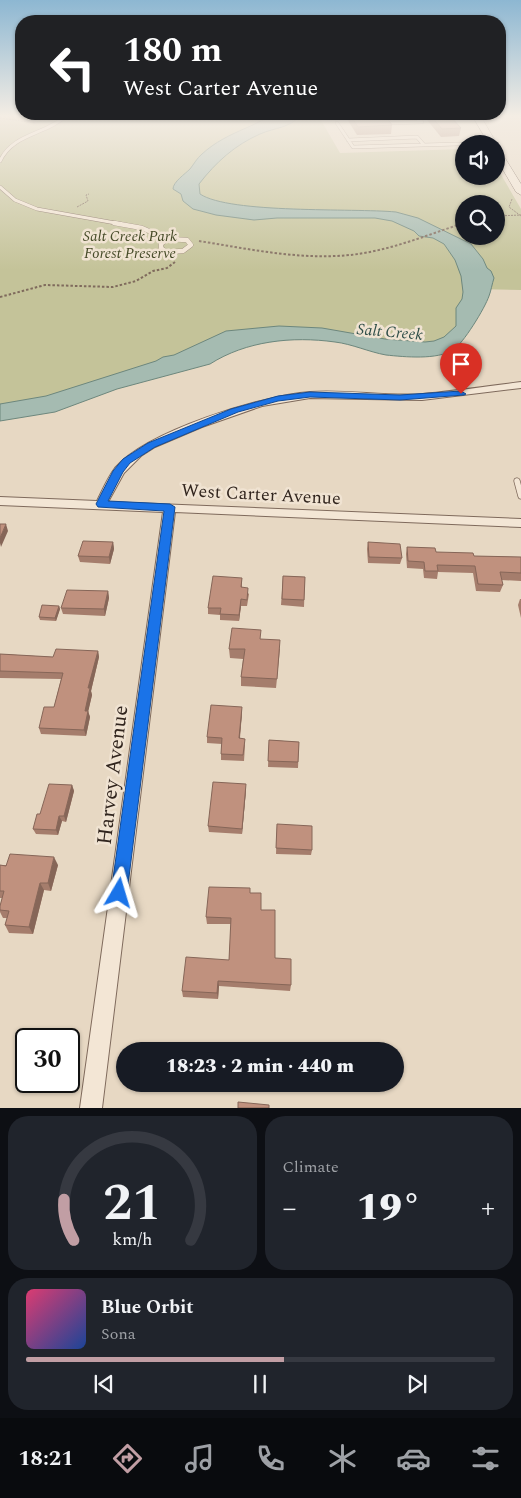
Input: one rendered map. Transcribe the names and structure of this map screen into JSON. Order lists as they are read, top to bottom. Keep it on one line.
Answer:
{"streets":{"street":["West Carter Avenue","Harvey Avenue"]},"crossings":[["West Carter Avenue","Harvey Avenue"]],"water":["Salt Creek"],"parks":["Salt Creek Park Forest Preserve"],"page":{"turn":["180 m","West Carter Avenue"],"limit":"30","trip":"18:23 · 2 min · 440 m","tile":"Climate","heat":["−","19°","+"],"song":["Blue Orbit","Sona"],"tabs":"18:21","gauge":["21","km/h"]}}
